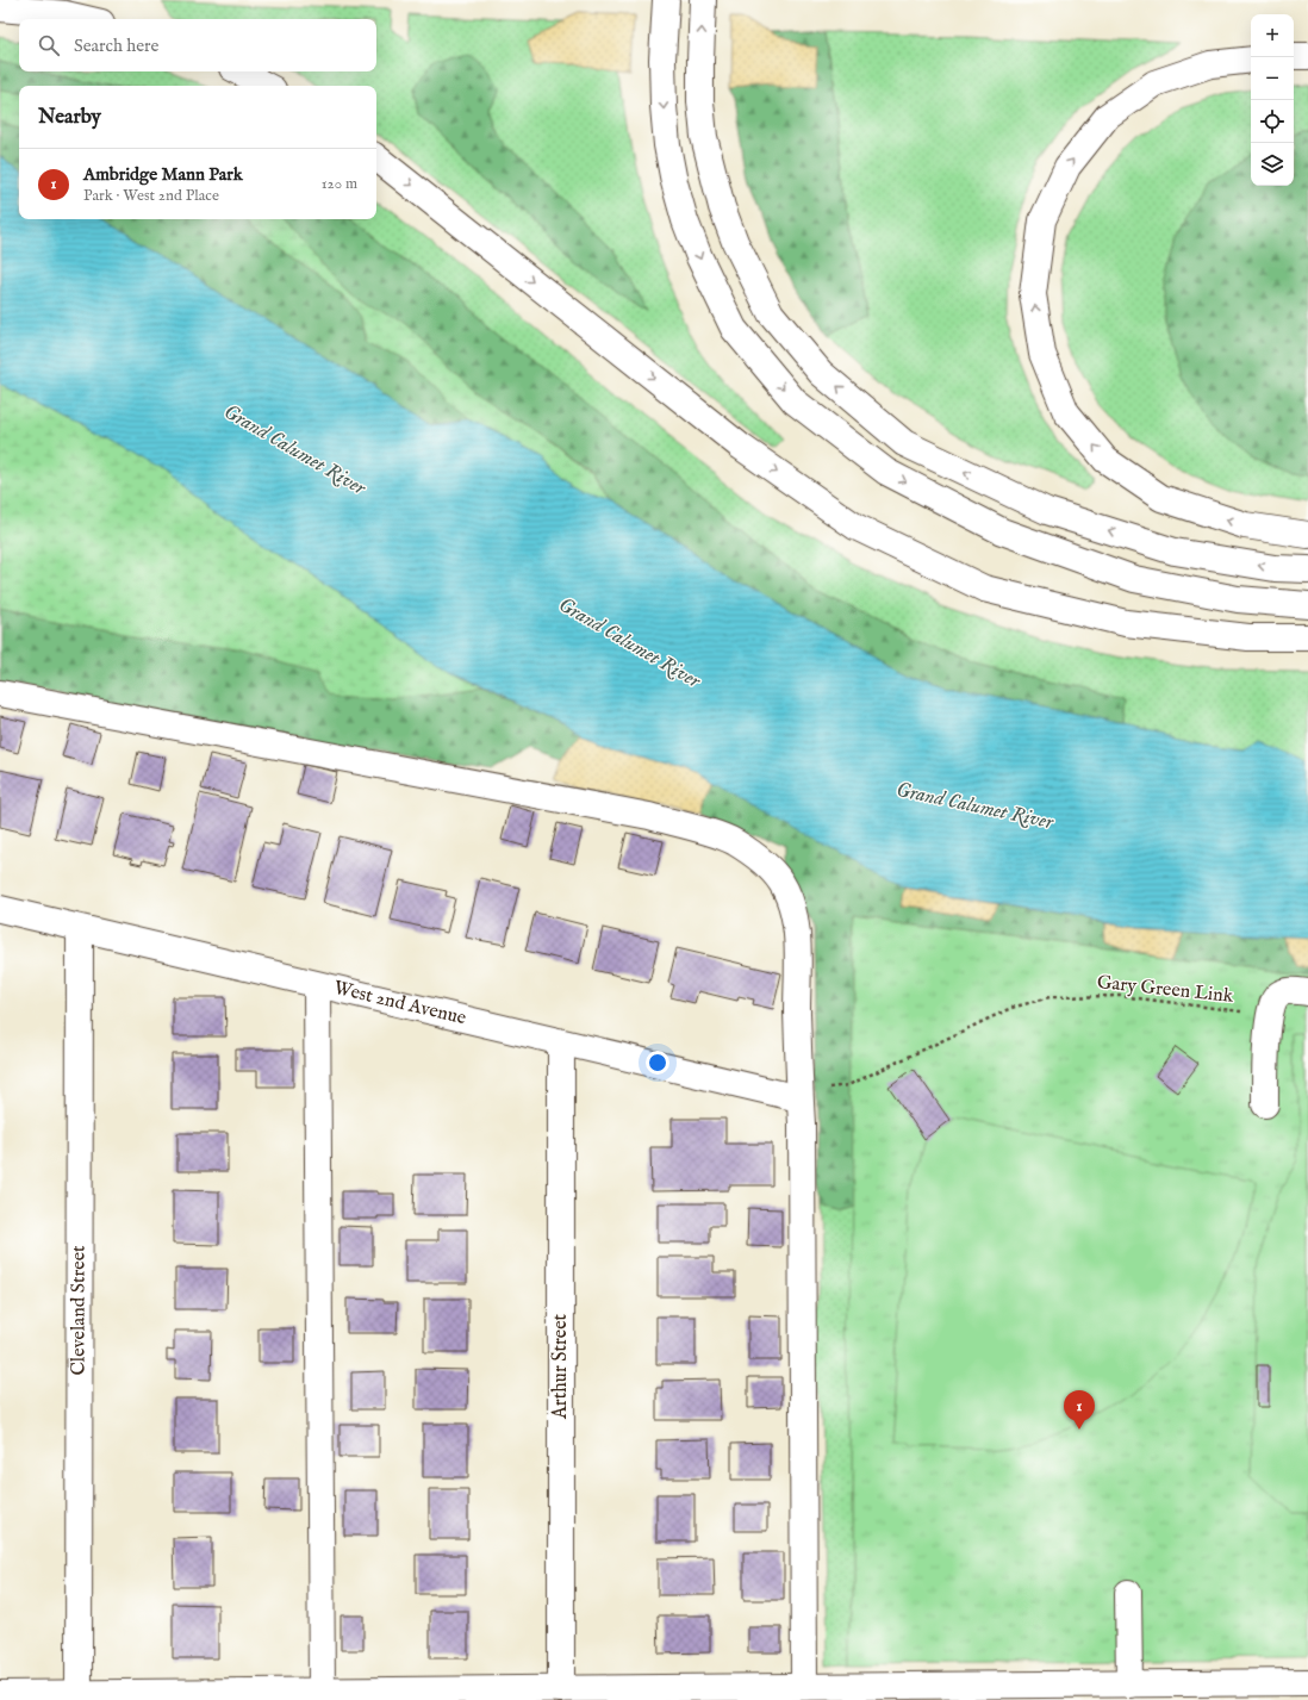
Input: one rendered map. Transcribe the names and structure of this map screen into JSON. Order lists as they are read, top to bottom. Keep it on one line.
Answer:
{"streets":{"main road":["West 2nd Avenue","Cleveland Street","Arthur Street"],"path":["Gary Green Link"]},"crossings":[["West 2nd Avenue","Cleveland Street"],["West 2nd Avenue","Arthur Street"]],"water":["Grand Calumet River"],"page":{"map_buttons":["+","−"],"search":"Search here","heading":"Nearby","list":[{"mark":"1","name":"Ambridge Mann Park","note":"Park · West 2nd Place","value":"120 m"}],"pins":"1"}}
